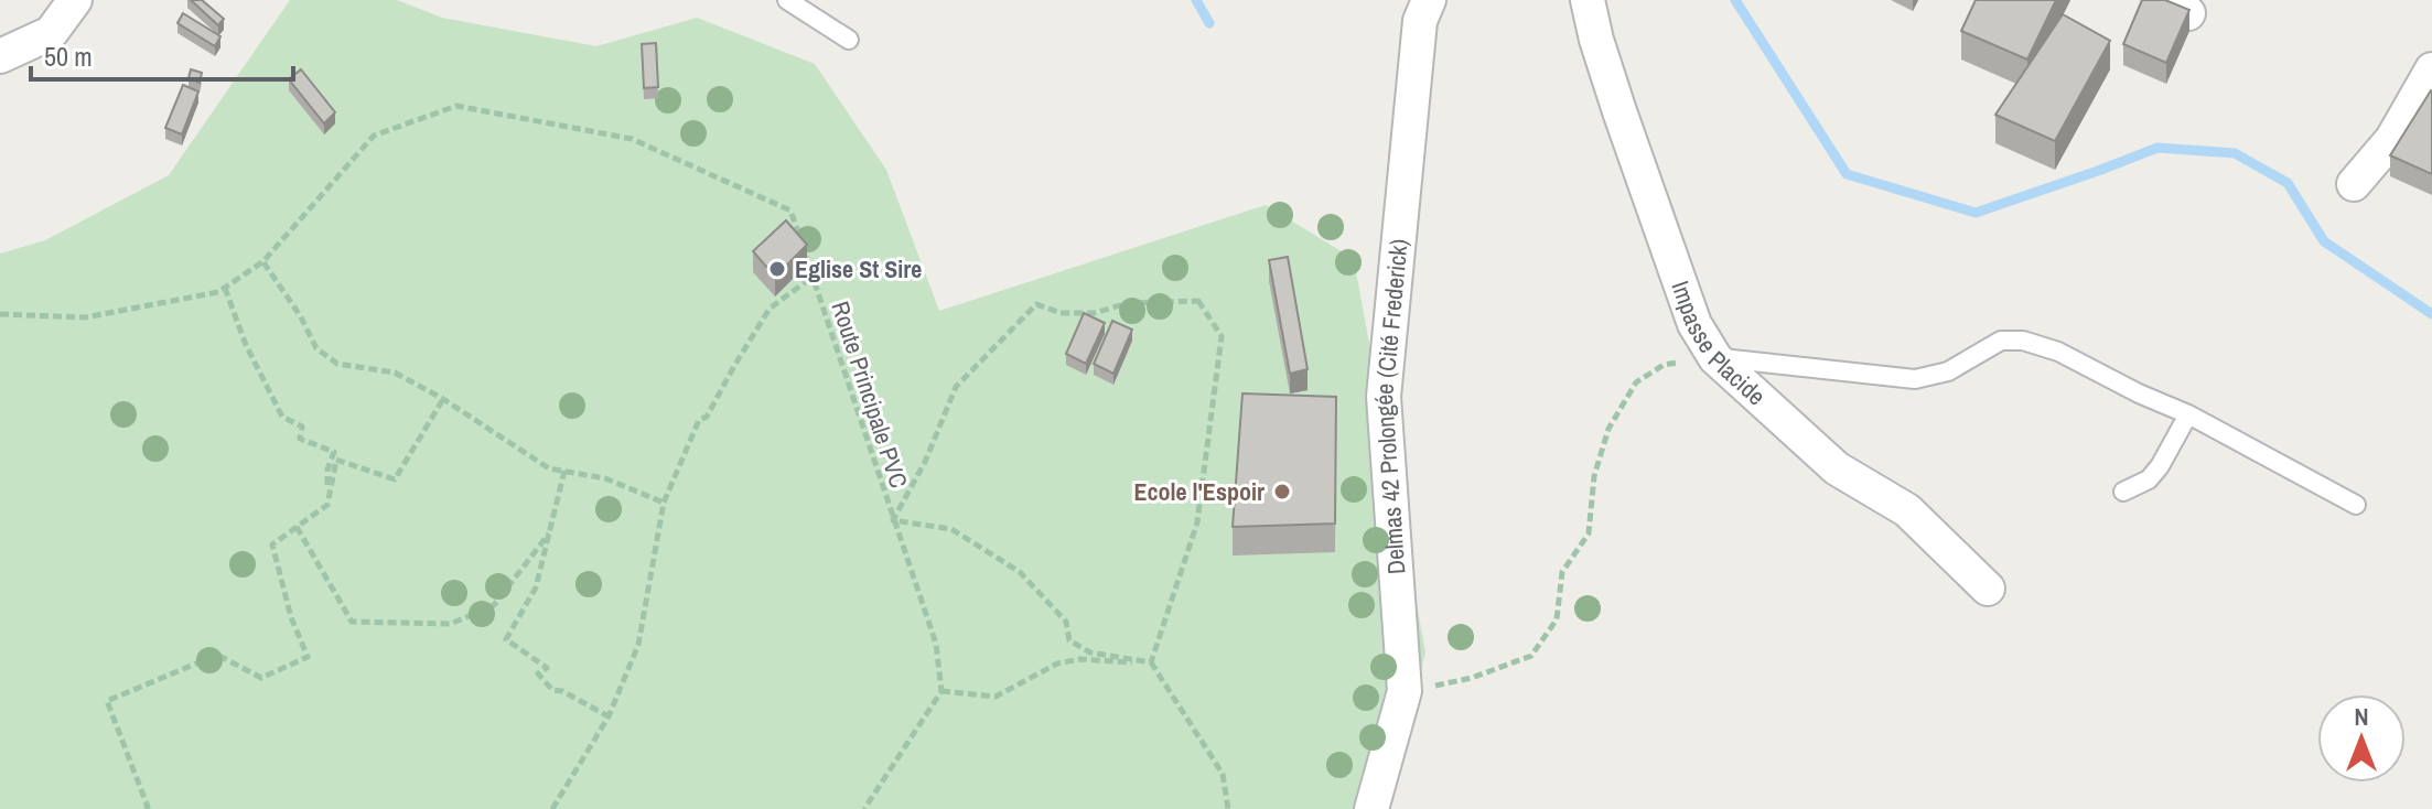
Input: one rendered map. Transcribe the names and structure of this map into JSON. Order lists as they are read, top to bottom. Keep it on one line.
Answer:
{"streets":{"street":["Impasse Placide","Delmas 42 Prolongée (Cité Frederick)"],"path":["Route Principale PVC"]},"places":["Eglise St Sire","Ecole l'Espoir"],"scale_bar":"50 m","north":"top"}
